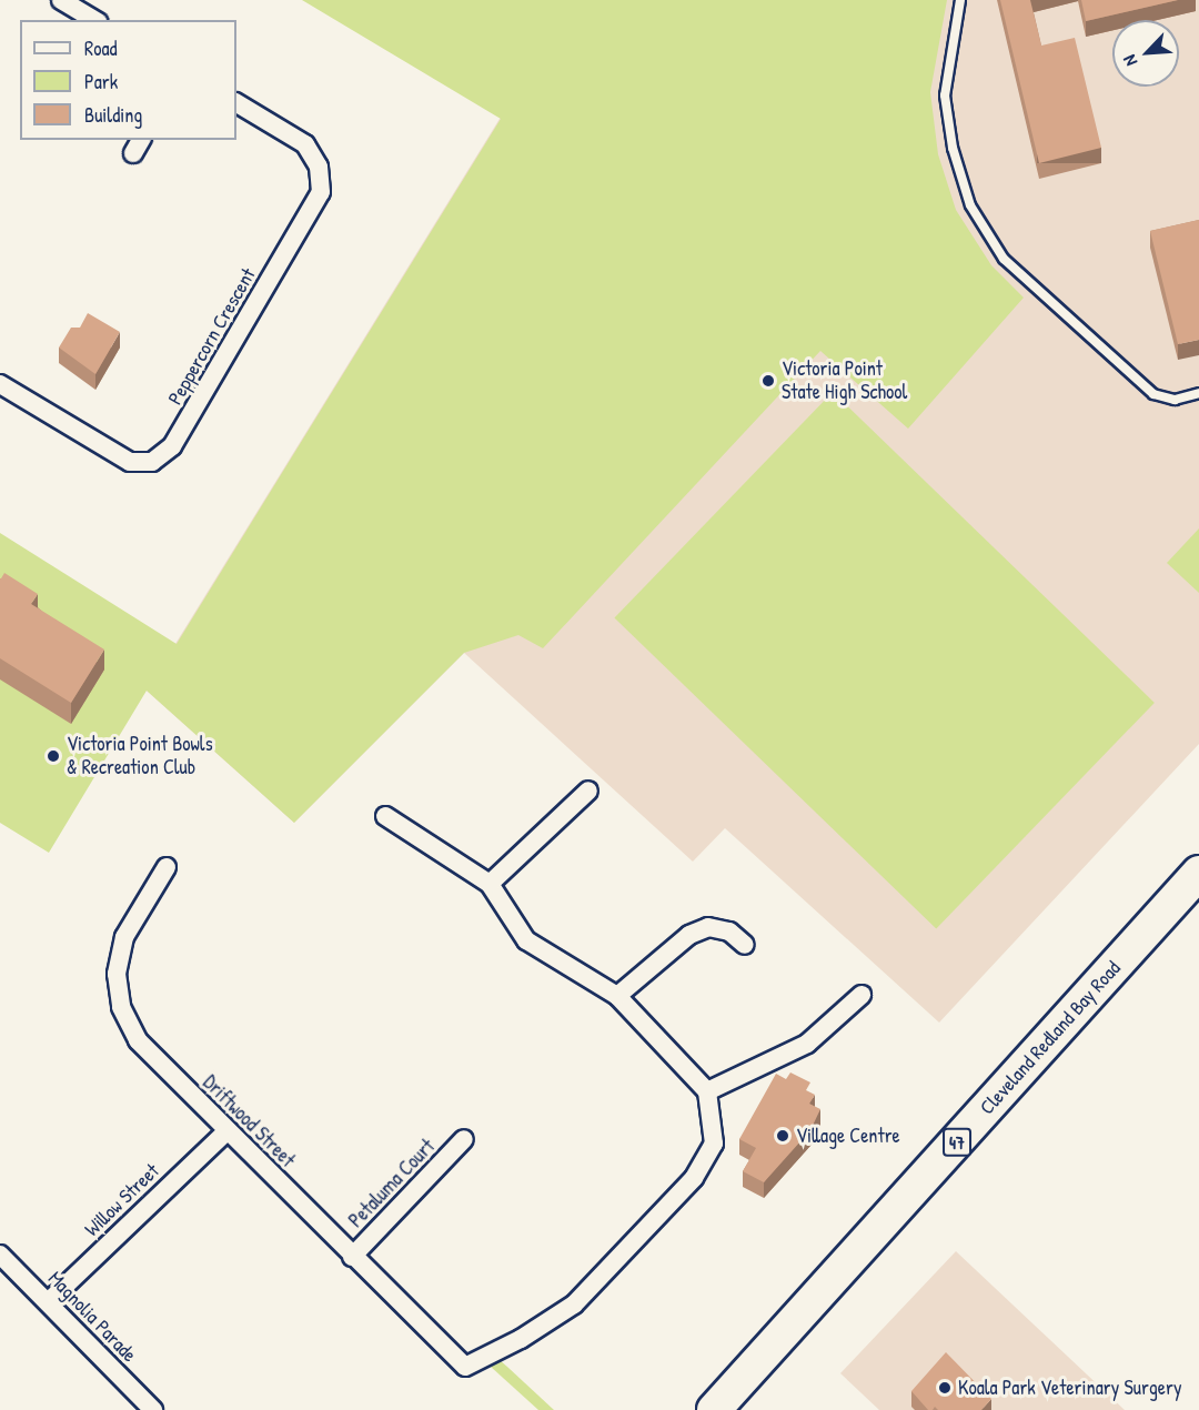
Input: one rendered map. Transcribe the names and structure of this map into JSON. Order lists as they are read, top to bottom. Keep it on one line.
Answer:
{"streets":{"highway":["Cleveland Redland Bay Road","47"],"street":["Peppercorn Crescent","Driftwood Street","Petaluma Court","Willow Street","Magnolia Parade"]},"crossings":[["Driftwood Street","Petaluma Court"],["Driftwood Street","Willow Street"],["Willow Street","Magnolia Parade"]],"places":["Victoria Point State High School","Victoria Point Bowls & Recreation Club","Village Centre","Koala Park Veterinary Surgery"],"legend":["Road","Park","Building"],"north":"bottom left"}
